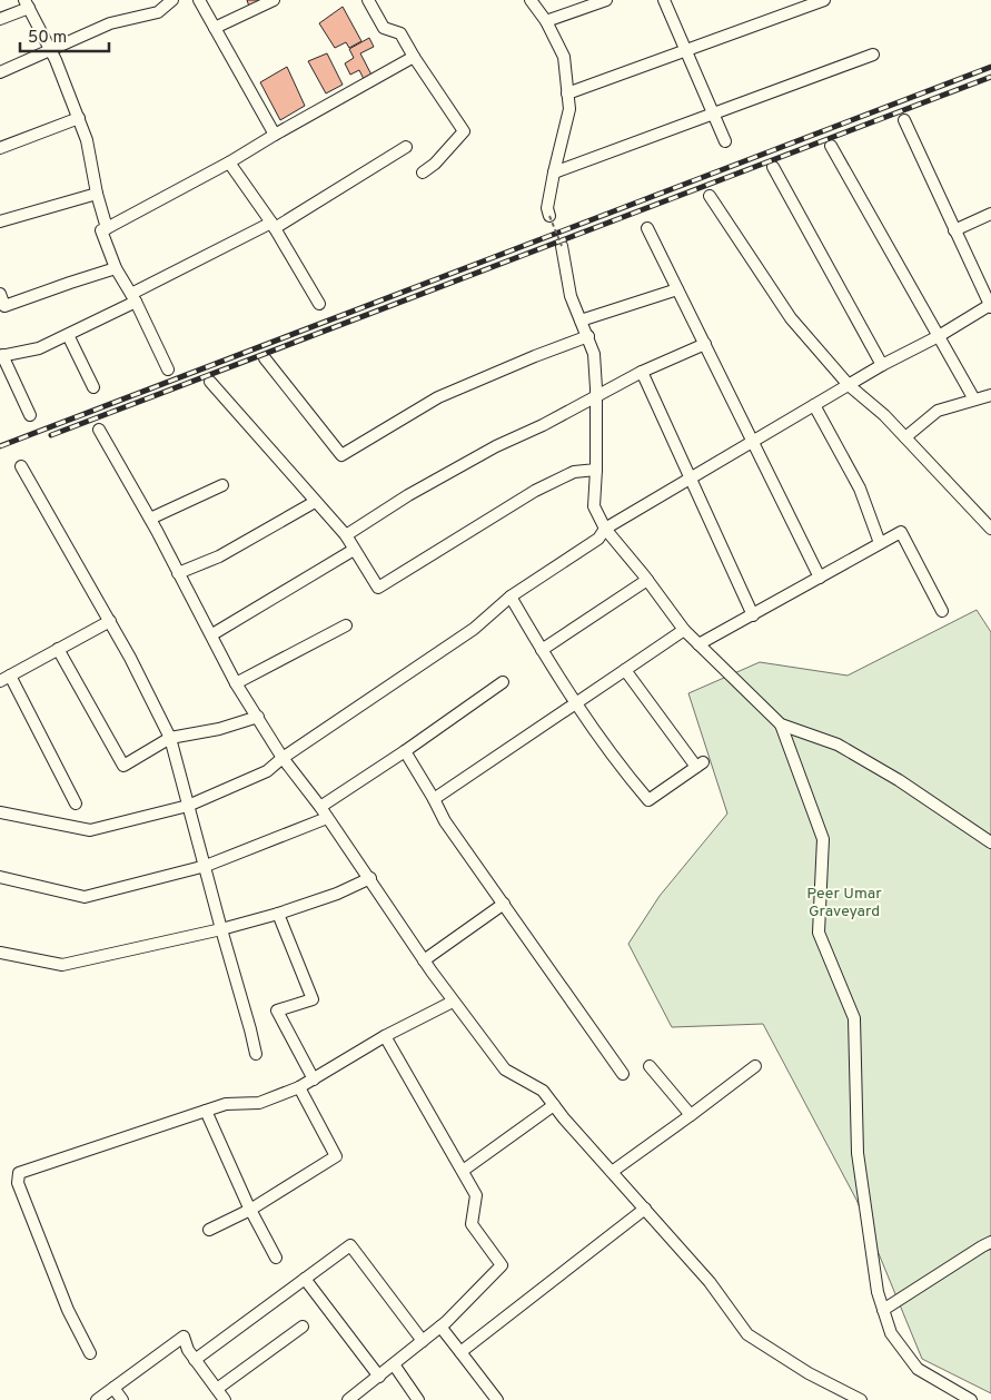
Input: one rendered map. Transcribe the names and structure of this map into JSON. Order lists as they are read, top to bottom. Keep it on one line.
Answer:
{"parks":["Peer Umar Graveyard"],"scale_bar":"50 m"}
